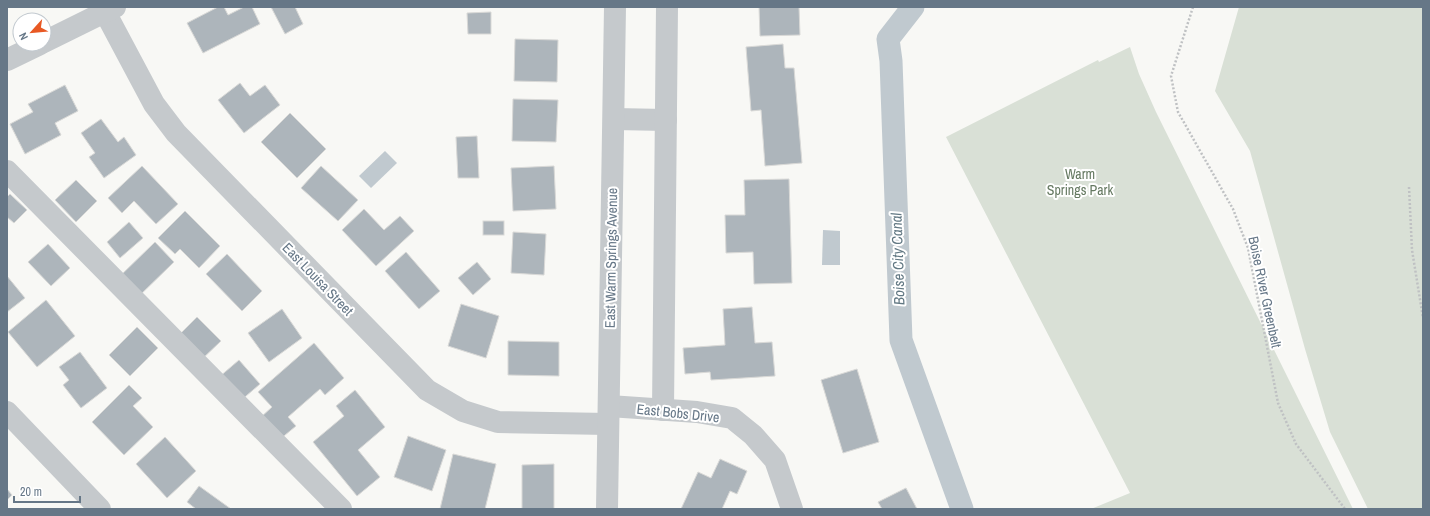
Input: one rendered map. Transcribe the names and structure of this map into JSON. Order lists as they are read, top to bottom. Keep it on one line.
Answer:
{"streets":{"street":["East Warm Springs Avenue","East Louisa Street","East Bobs Drive"],"path":["Boise River Greenbelt"]},"crossings":[["East Warm Springs Avenue","East Louisa Street"],["East Warm Springs Avenue","East Bobs Drive"],["East Louisa Street","East Bobs Drive"]],"water":["Boise City Canal"],"parks":["Warm Springs Park"],"scale_bar":"20 m","north":"bottom left"}
